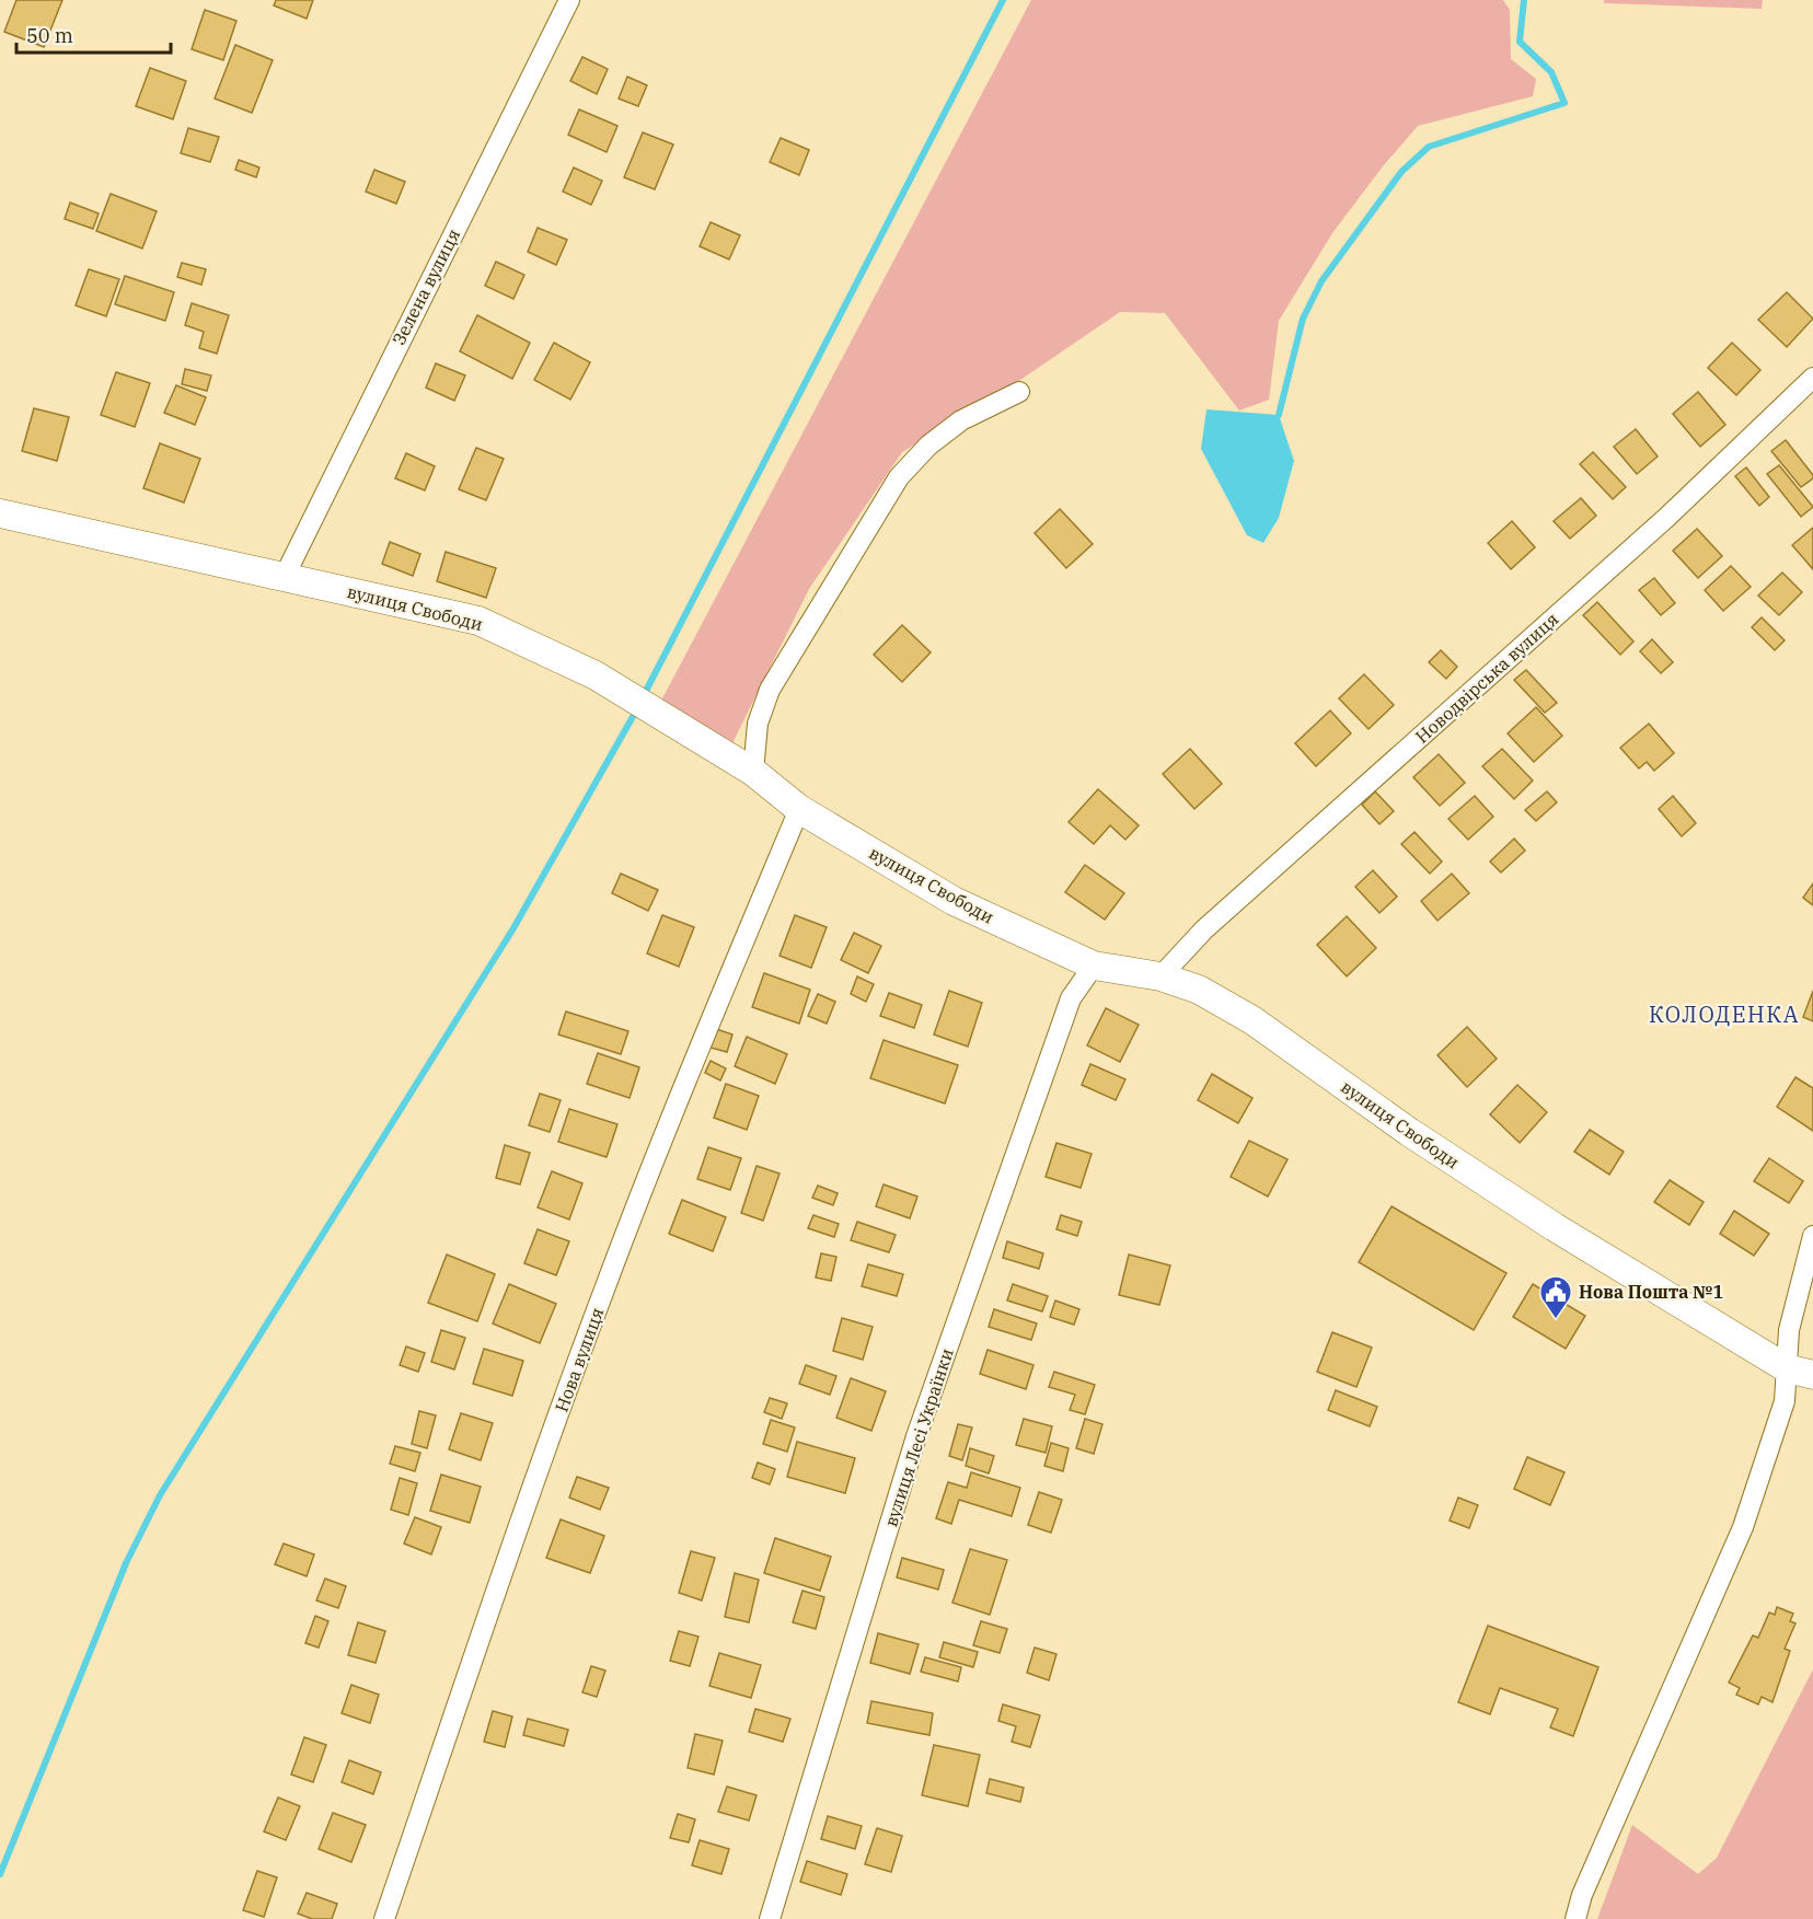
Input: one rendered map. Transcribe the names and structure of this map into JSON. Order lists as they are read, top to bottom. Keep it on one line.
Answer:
{"streets":{"main road":["вулиця Свободи"],"street":["Зелена вулиця","Новодвірська вулиця","Нова вулиця","вулиця Лесі Українки"]},"crossings":[["Зелена вулиця","вулиця Свободи"],["вулиця Свободи","Новодвірська вулиця"],["вулиця Свободи","Нова вулиця"],["вулиця Свободи","вулиця Лесі Українки"]],"districts":["КОЛОДЕНКА"],"places":{"public building":["Нова Пошта №1"]},"scale_bar":"50 m"}
